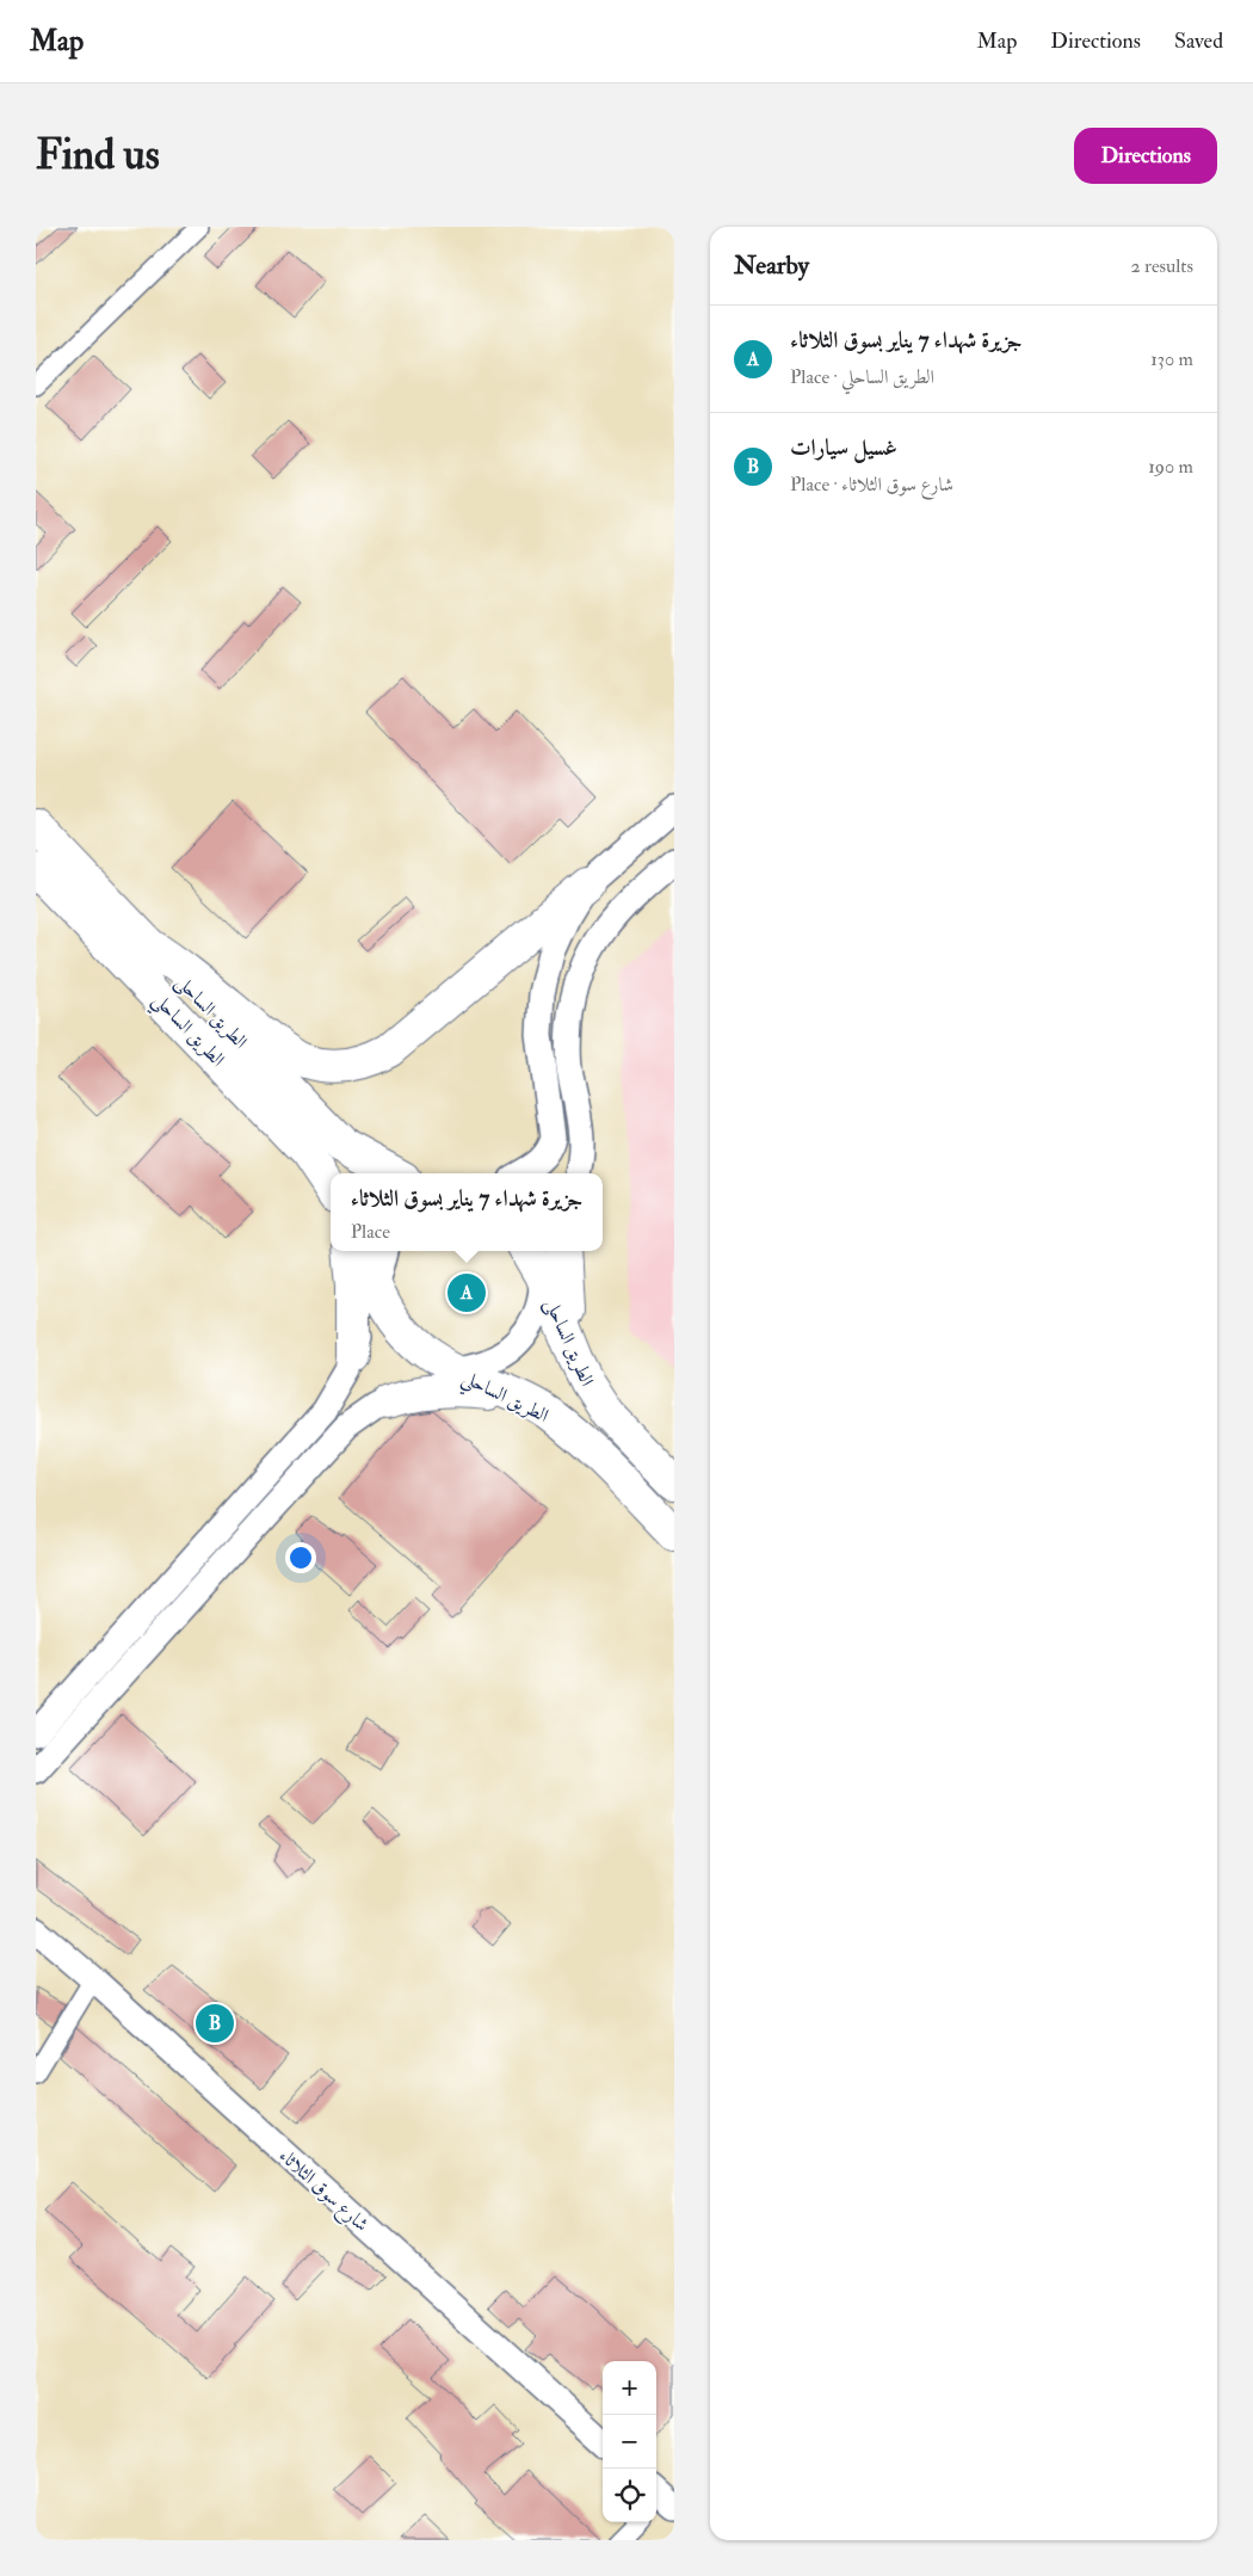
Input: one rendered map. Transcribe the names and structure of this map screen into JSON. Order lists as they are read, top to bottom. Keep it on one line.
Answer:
{"streets":{"highway":["الطريق الساحلى","الطريق الساحلي"],"street":["شارع سوق الثلاثاء"]},"page":{"header":"Map","nav":["Map","Directions","Saved"],"buttons":"Directions","title":"Find us","heading":["Nearby","2 results"],"list":[{"mark":"A","name":"جزيرة شهداء 7 يناير بسوق الثلاثاء","note":"Place · الطريق الساحلي","value":"130 m"},{"mark":"B","name":"غسيل سيارات","note":"Place · شارع سوق الثلاثاء","value":"190 m"}],"popup":["جزيرة شهداء 7 يناير بسوق الثلاثاء","Place"],"pins":["A","B"],"map_buttons":["+","−"]}}
